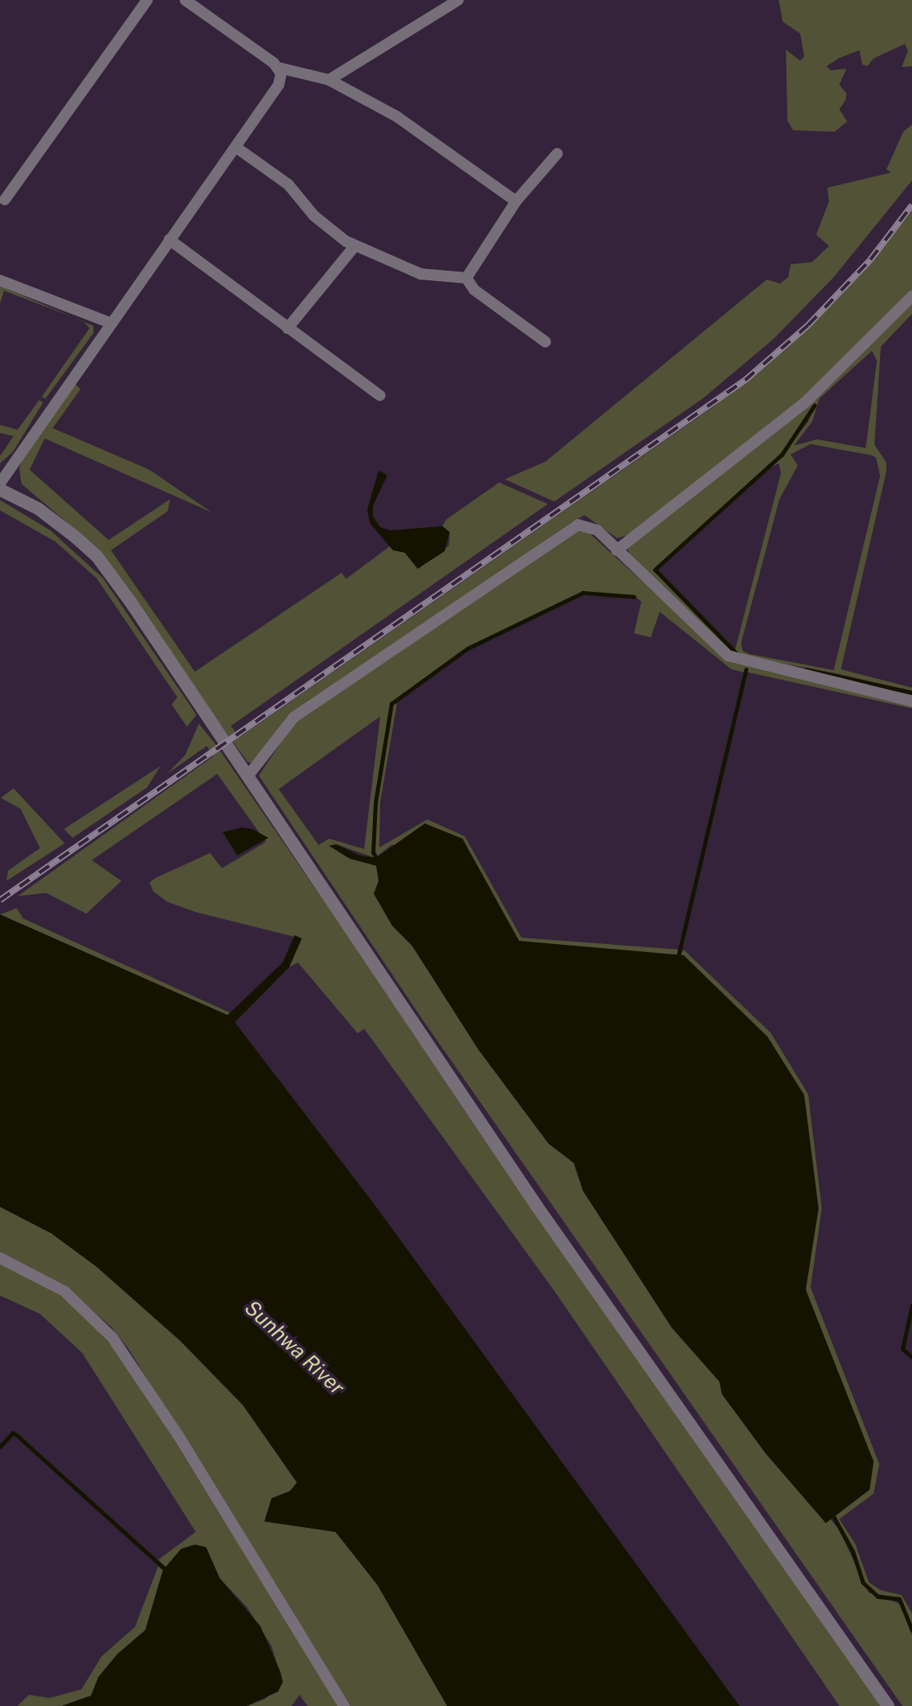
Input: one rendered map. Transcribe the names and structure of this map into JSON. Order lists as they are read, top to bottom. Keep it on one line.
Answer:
{"water":["Sunhwa River"]}
